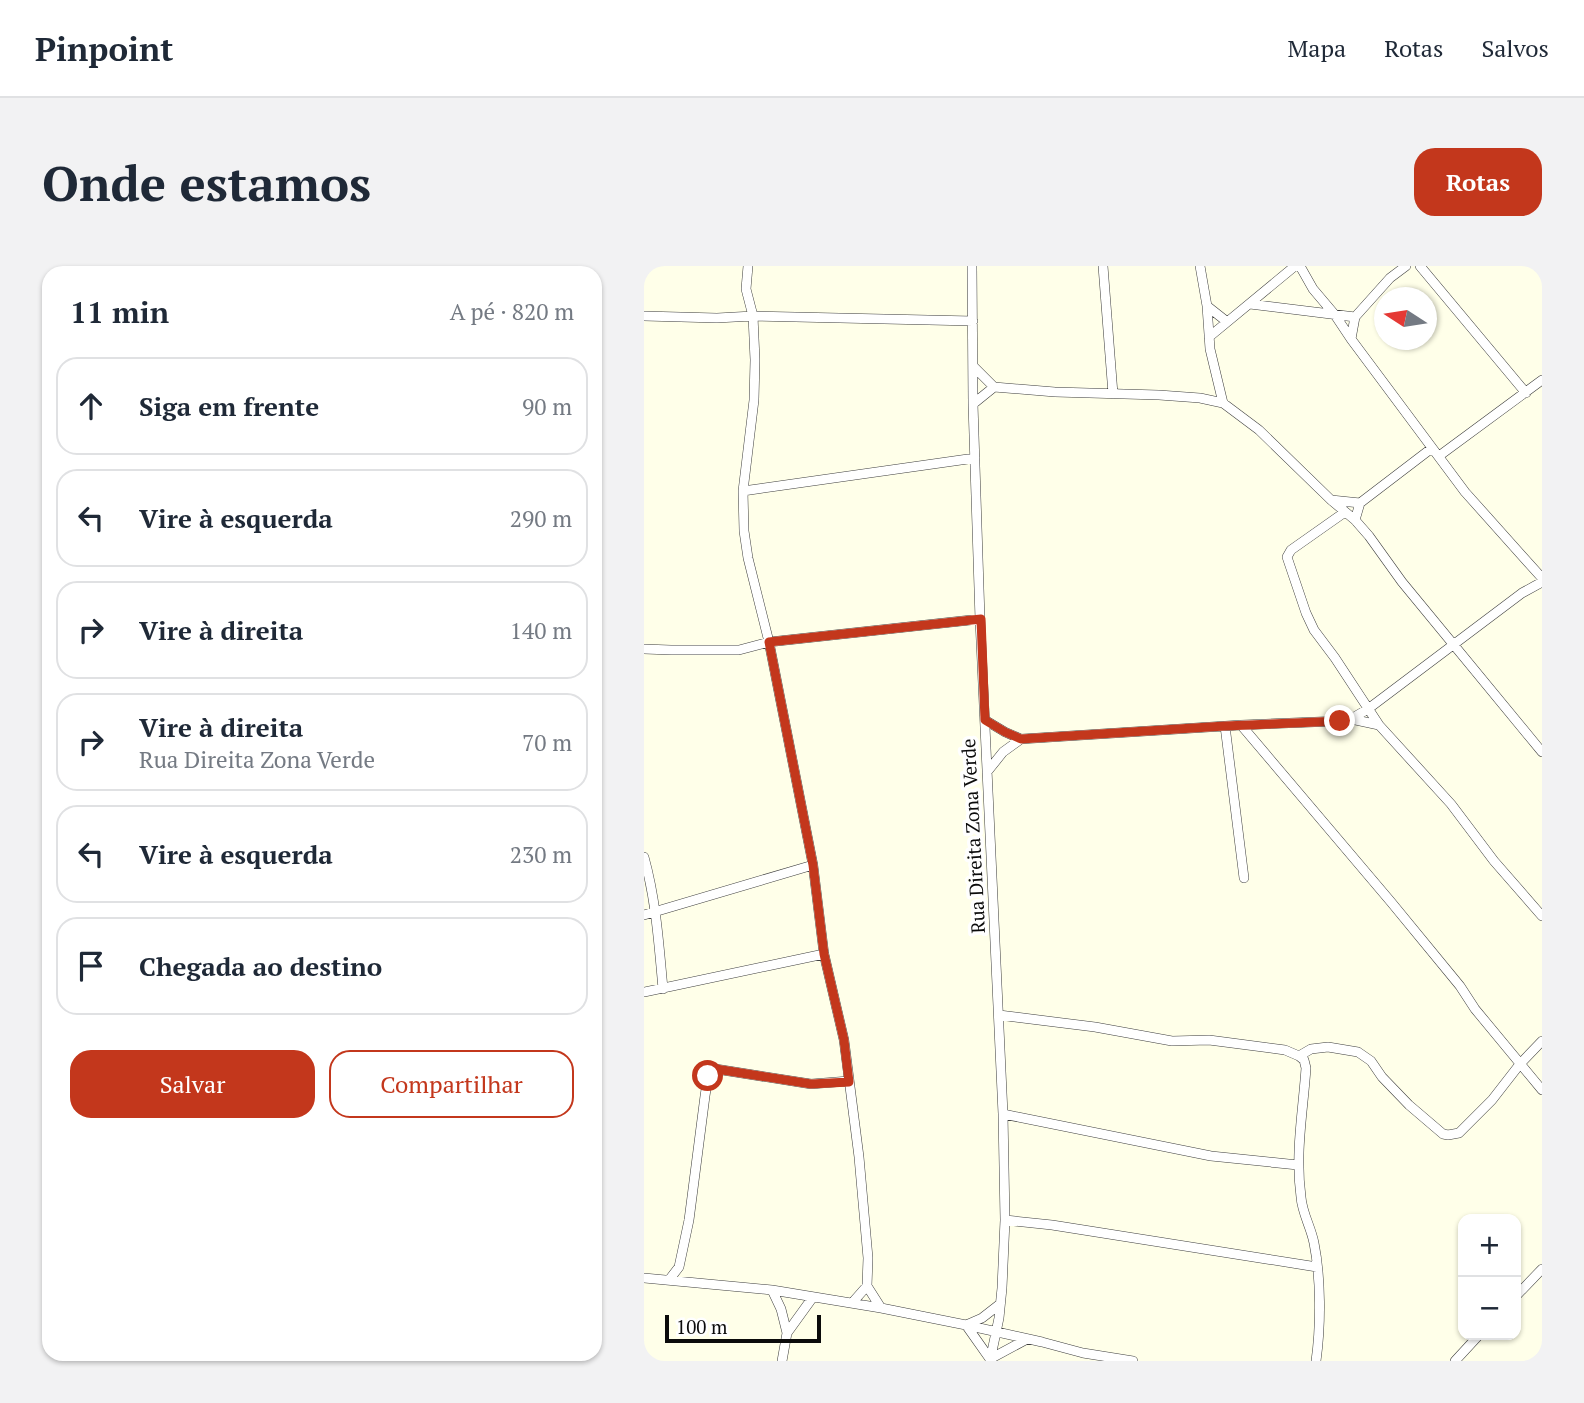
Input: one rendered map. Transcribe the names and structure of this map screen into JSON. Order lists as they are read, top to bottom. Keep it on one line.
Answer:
{"streets":{"street":["Rua Direita Zona Verde"]},"scale_bar":"100 m","north":"left","page":{"header":"Pinpoint","nav":["Mapa","Rotas","Salvos"],"buttons":["Rotas",["Salvar","Compartilhar"]],"title":"Onde estamos","heading":["11 min","A pé · 820 m"],"list":[["Siga em frente","90 m"],["Vire à esquerda","290 m"],["Vire à direita","140 m"],["Vire à direita","Rua Direita Zona Verde","70 m"],["Vire à esquerda","230 m"],"Chegada ao destino"],"map_buttons":["+","−"],"scale":"100 m"}}
